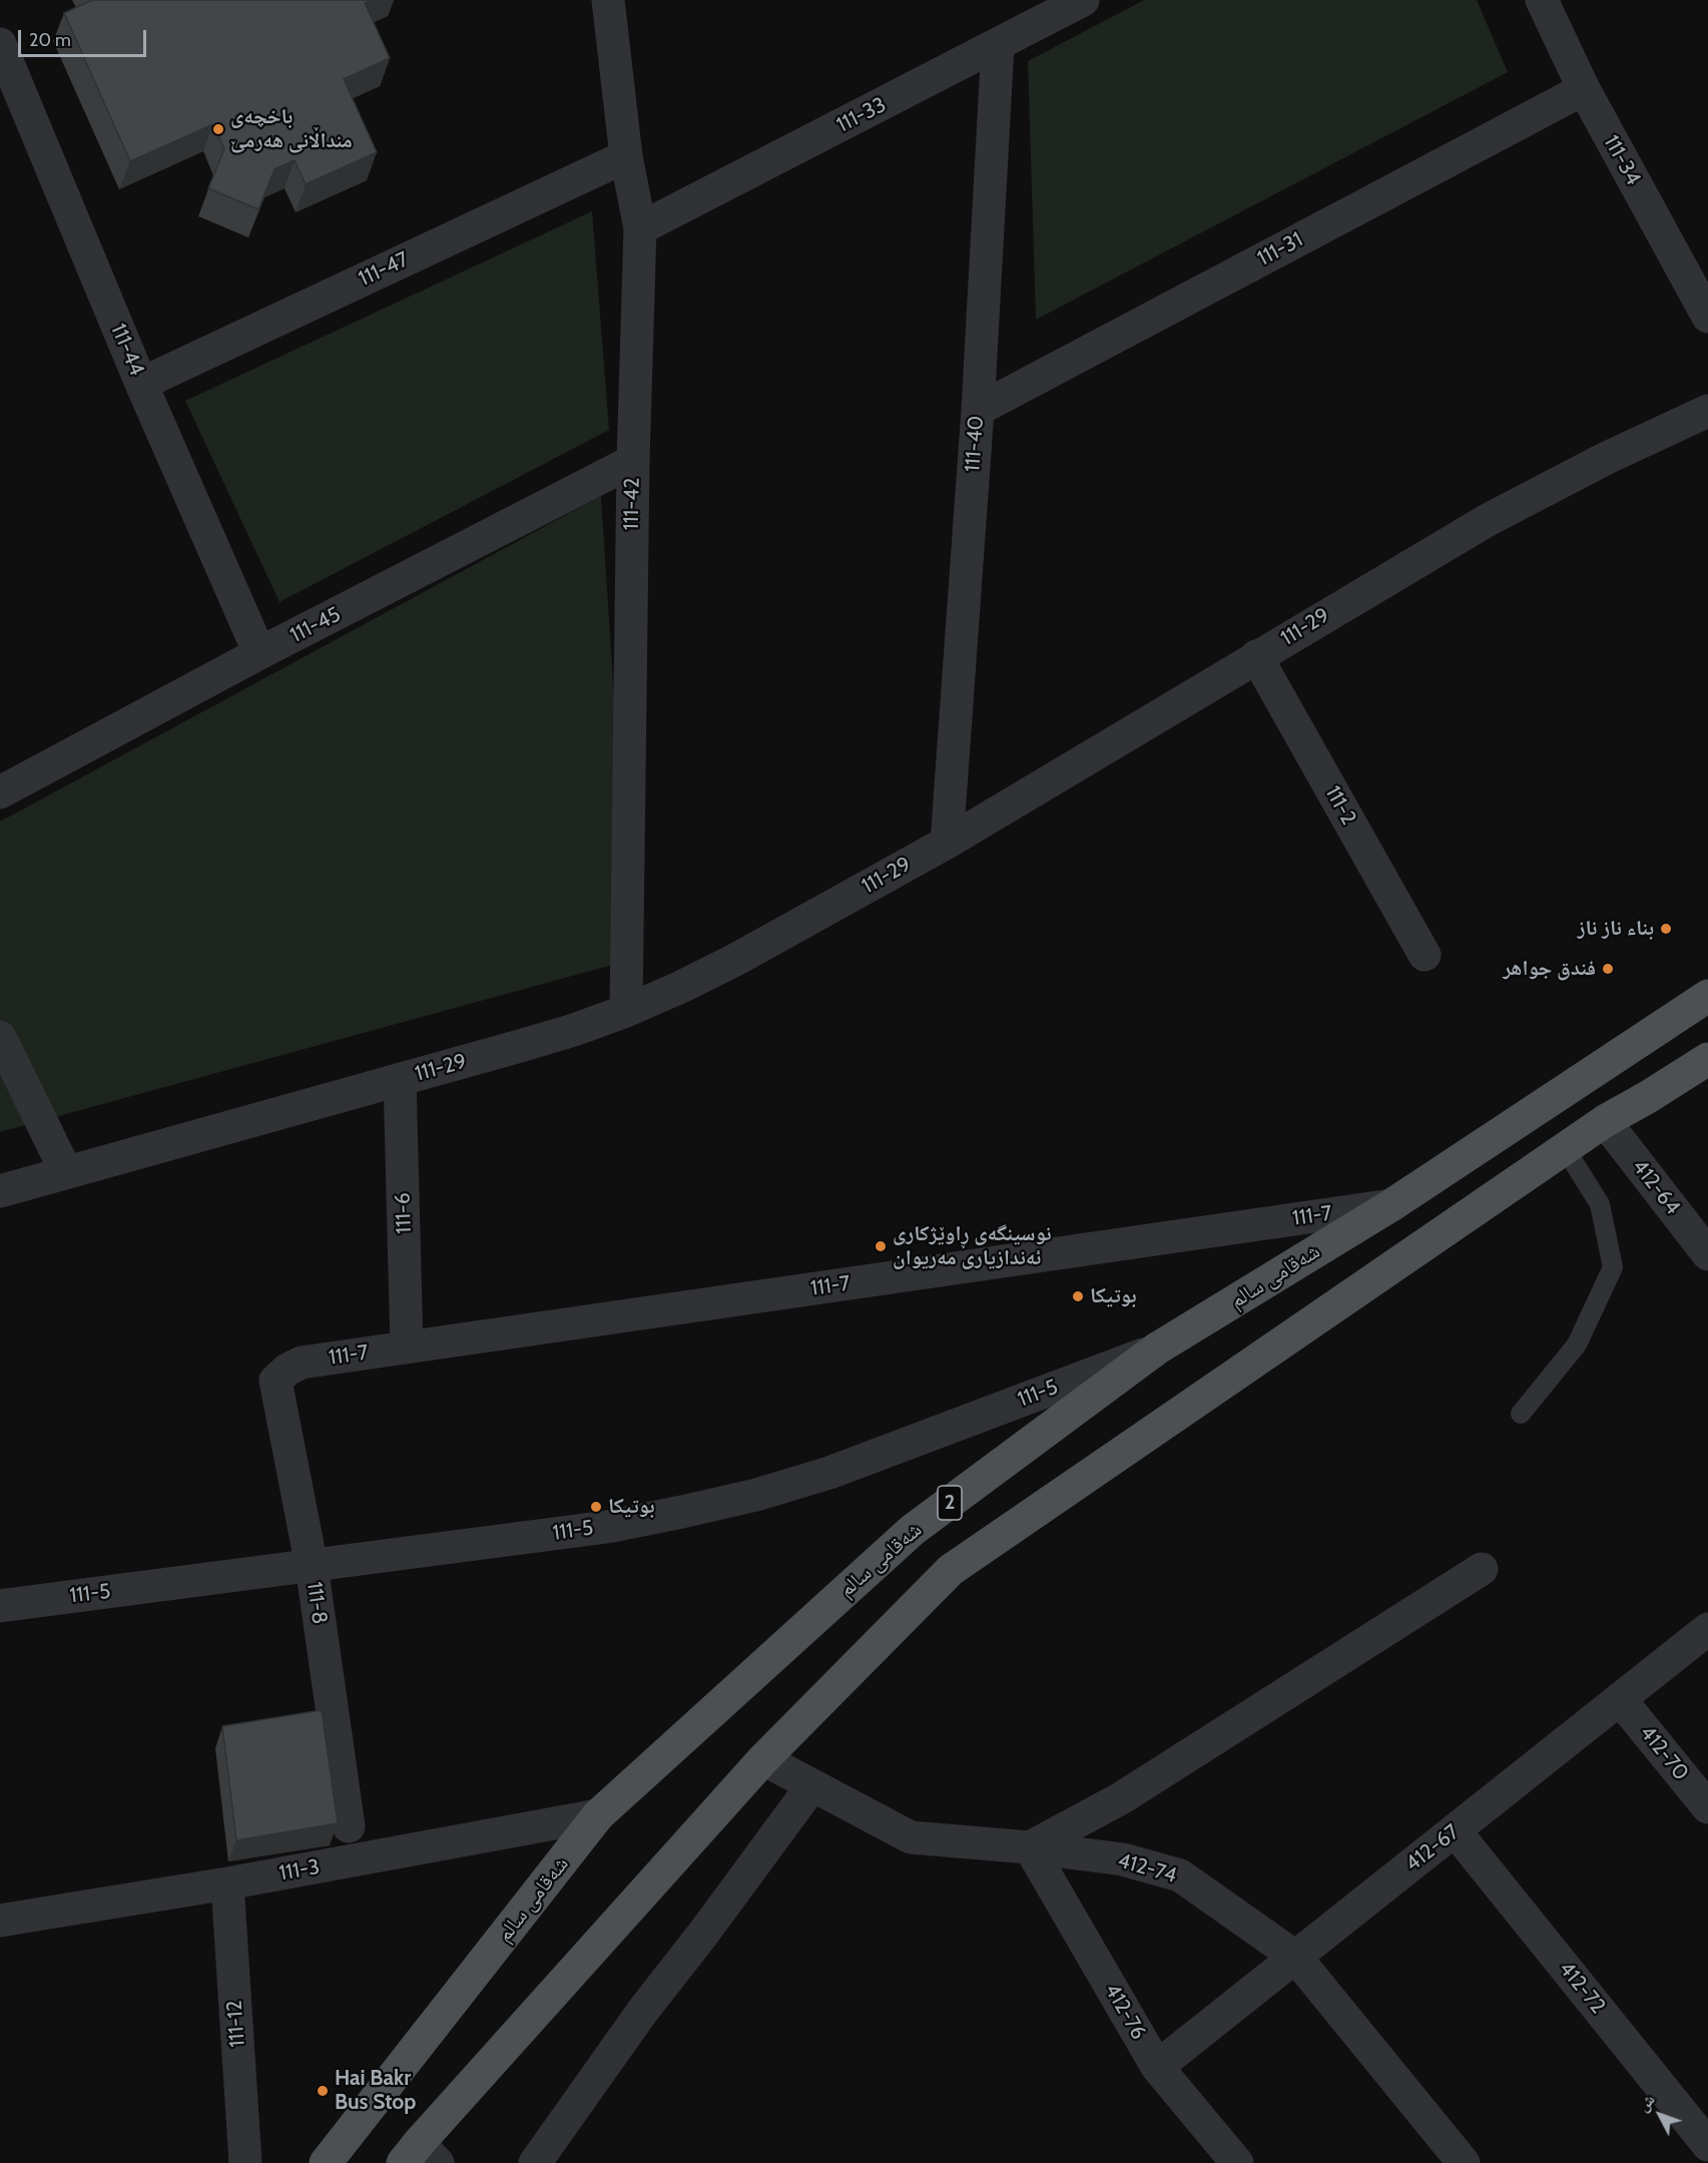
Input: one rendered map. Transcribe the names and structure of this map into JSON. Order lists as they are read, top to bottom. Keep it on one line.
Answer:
{"streets":{"main road":["شەقامی سالم","2"],"street":["111-33","111-34","111-31","111-47","111-44","111-40","111-42","111-45","111-29","111-2","412-64","111-6","111-7","111-5","111-8","412-70","412-67","412-74","111-3","412-72","412-76","111-12"]},"crossings":[["111-33","111-40"],["111-33","111-42"],["111-34","111-31"],["111-31","111-40"],["111-47","111-44"],["111-47","111-42"],["111-44","111-45"],["111-40","111-29"],["111-42","111-45"],["111-42","111-29"],["111-29","111-2"],["111-29","111-6"],["111-6","111-7"],["111-7","شەقامی سالم"],["111-7","111-8"],["شەقامی سالم","111-5"],["شەقامی سالم","111-3"],["111-5","111-8"],["412-70","412-67"],["412-67","412-74"],["412-67","412-72"],["412-67","412-76"],["412-74","412-76"],["111-3","111-12"]],"places":["باخچەی منداڵانی هەرمێ","بناء ناز ناز","فندق جواھر","نوسینگەی ڕاوێژکاری ئەندازیاری مەریوان","بوتیکا","بوتيكا","Hai Bakr Bus Stop"],"scale_bar":"20 m","north":"top left"}
